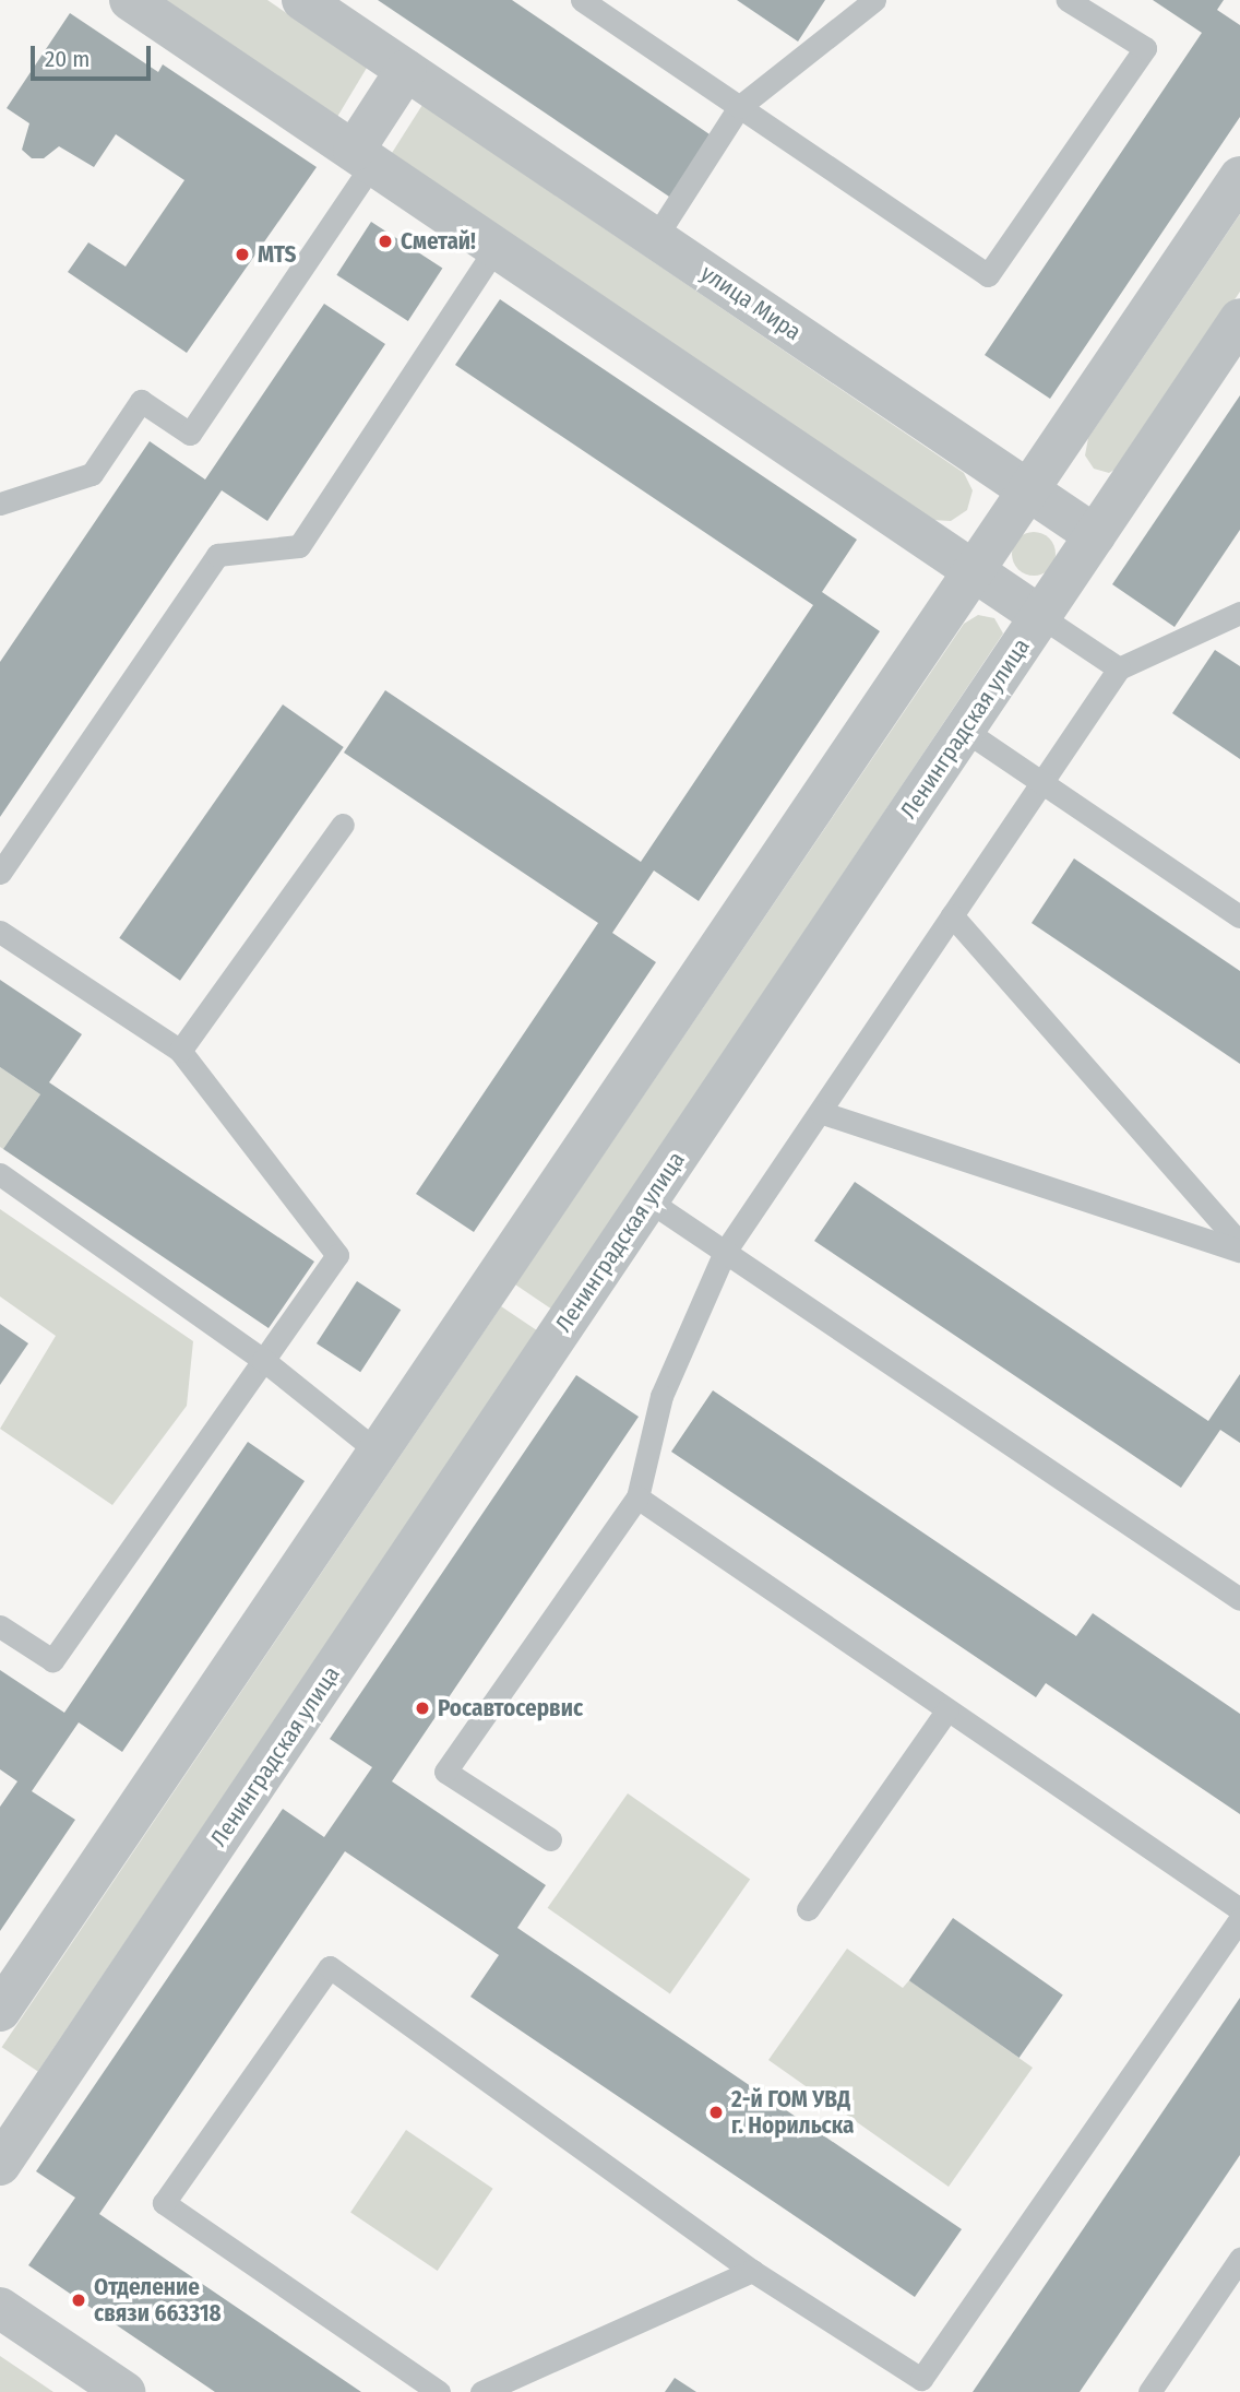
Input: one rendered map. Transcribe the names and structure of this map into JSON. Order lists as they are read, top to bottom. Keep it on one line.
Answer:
{"streets":{"street":["улица Мира","Ленинградская улица"]},"crossings":[["улица Мира","Ленинградская улица"]],"places":["Сметай!","MTS","Росавтосервис","2-й ГОМ УВД г. Норильска","Отделение связи 663318"],"scale_bar":"20 m"}
